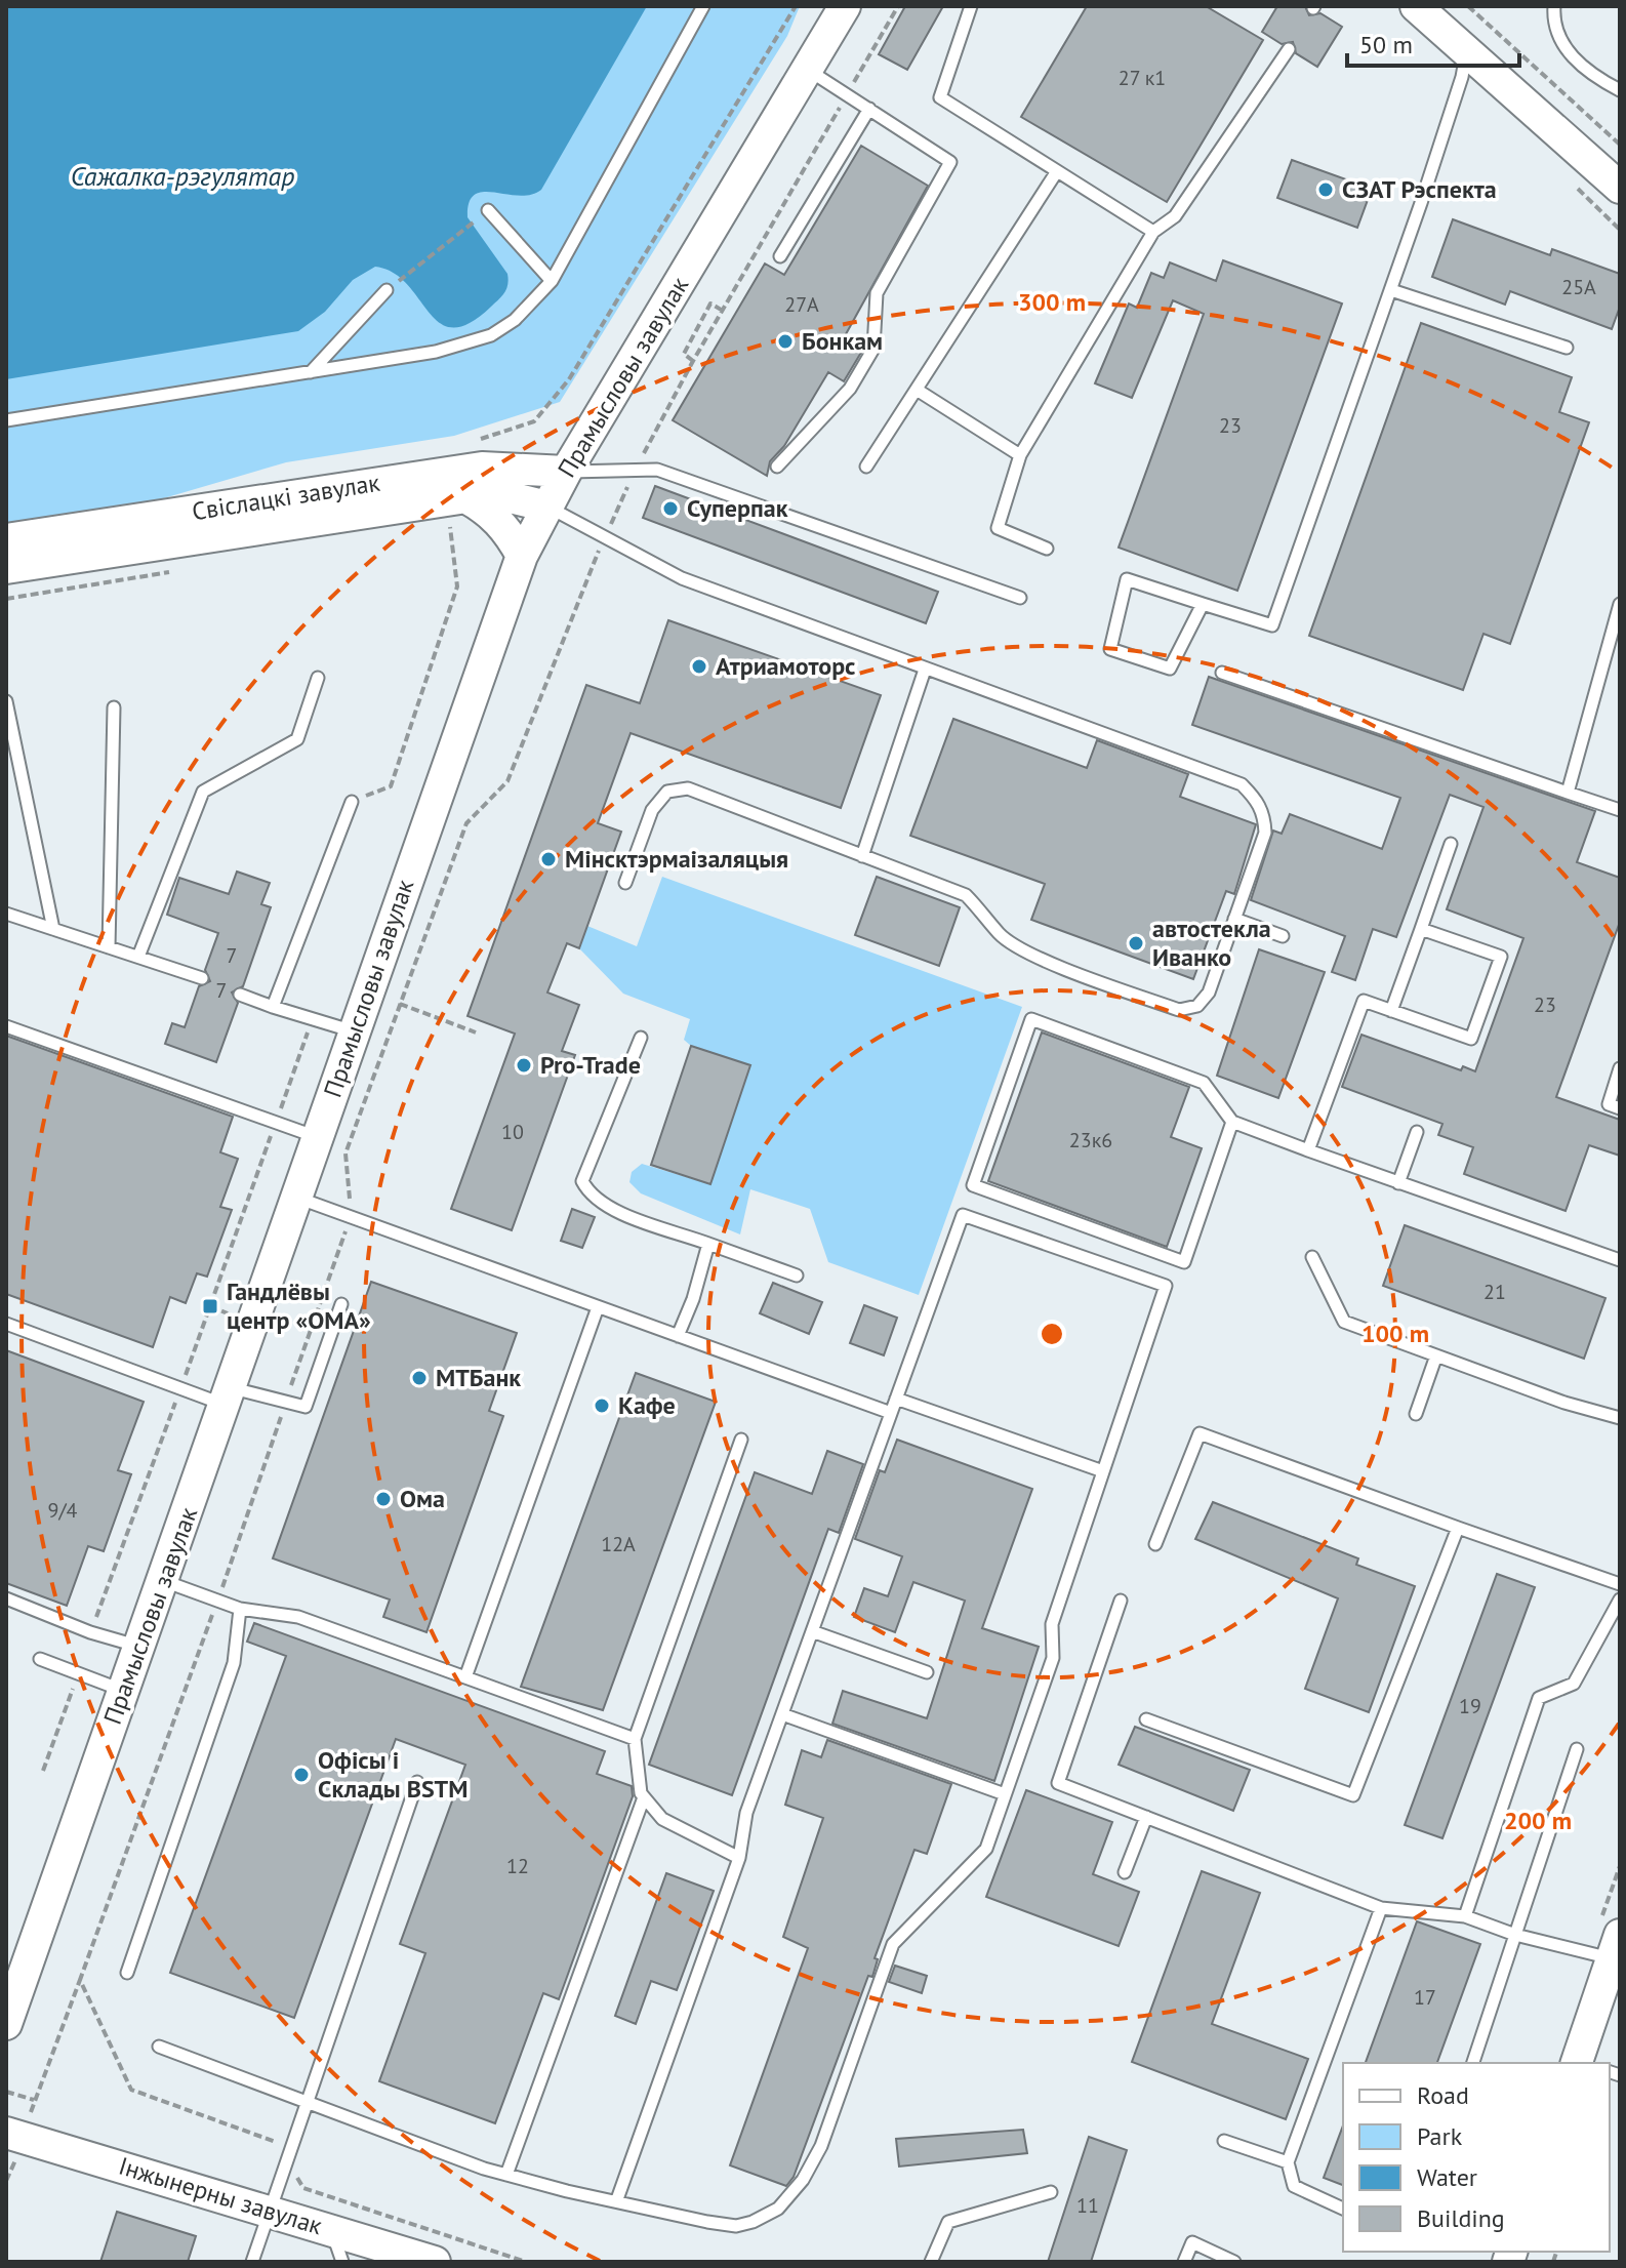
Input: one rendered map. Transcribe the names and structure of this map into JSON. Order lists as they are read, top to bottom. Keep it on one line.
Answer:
{"streets":{"street":["Прамысловы завулак","Свіслацкі завулак","Інжынерны завулак"]},"crossings":[["Прамысловы завулак","Свіслацкі завулак"]],"water":["Сажалка-рэгулятар"],"places":{"other":["СЗАТ Рэспекта","Бонкам","Суперпак","Атриамоторс","Мінсктэрмаізаляцыя","автостекла Иванко","Pro-Trade","МТБанк","Кафе","Ома","Офісы і Склады BSTM"],"transit":["Гандлёвы центр «ОМА»"]},"house_numbers":["27 к1","25А","27А","23","7","7","23","10","23к6","21","9/4","12А","19","12","17","11"],"legend":["Road","Park","Water","Building"],"scale_bar":"50 m","rings":["300 m","100 m","200 m"]}
